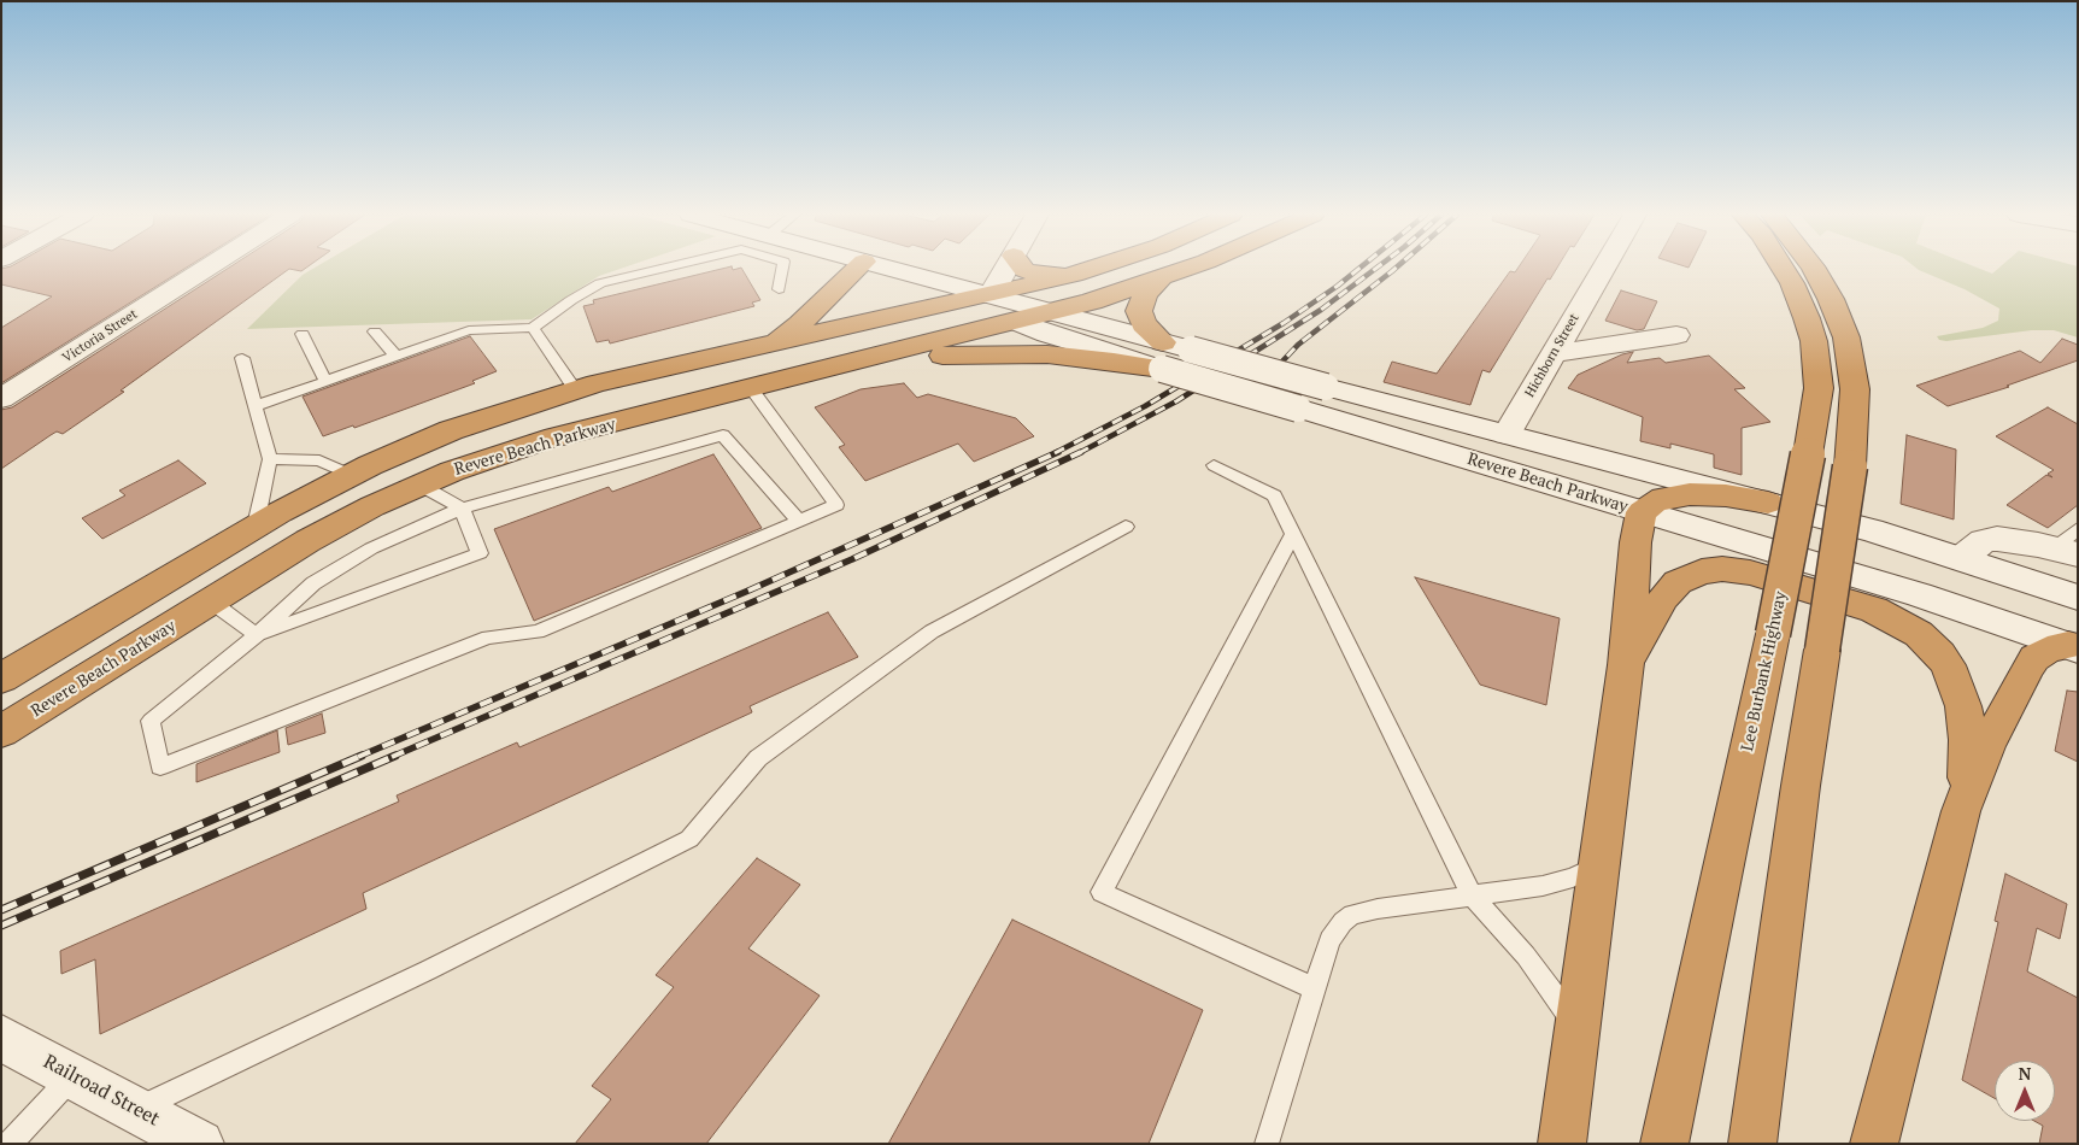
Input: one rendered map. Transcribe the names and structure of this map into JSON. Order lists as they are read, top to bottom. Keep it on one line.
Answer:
{"streets":{"highway":["Revere Beach Parkway","Lee Burbank Highway"],"main road":["Victoria Street","Hichborn Street","Railroad Street"]},"crossings":[["Hichborn Street","Revere Beach Parkway"]],"north":"top"}
